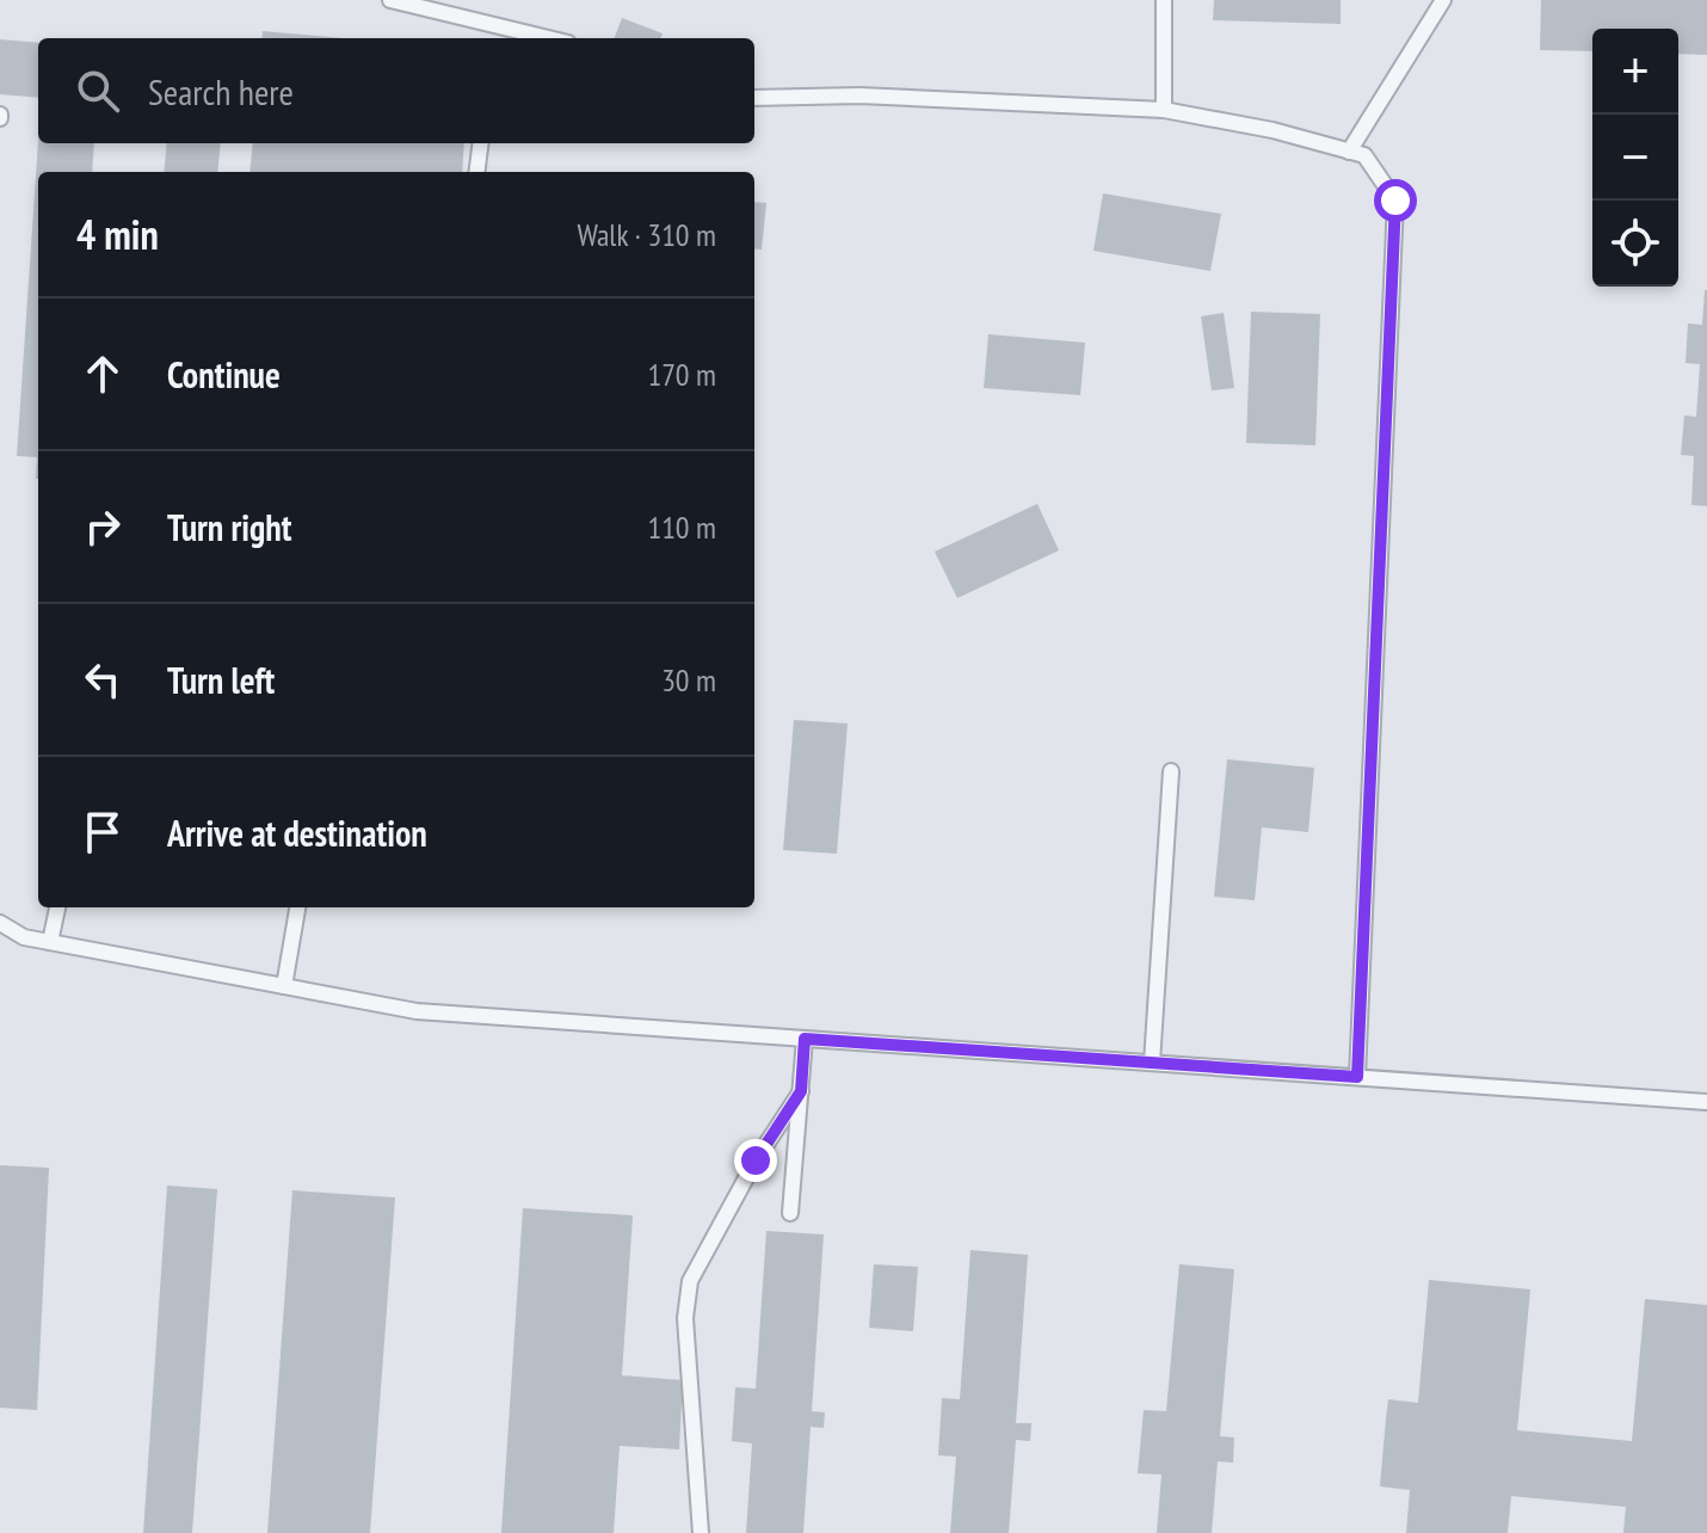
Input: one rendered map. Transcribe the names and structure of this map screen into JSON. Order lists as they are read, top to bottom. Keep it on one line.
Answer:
{"page":{"map_buttons":["+","−"],"search":"Search here","heading":["4 min","Walk · 310 m"],"list":[["Continue","170 m"],["Turn right","110 m"],["Turn left","30 m"],"Arrive at destination"]}}
